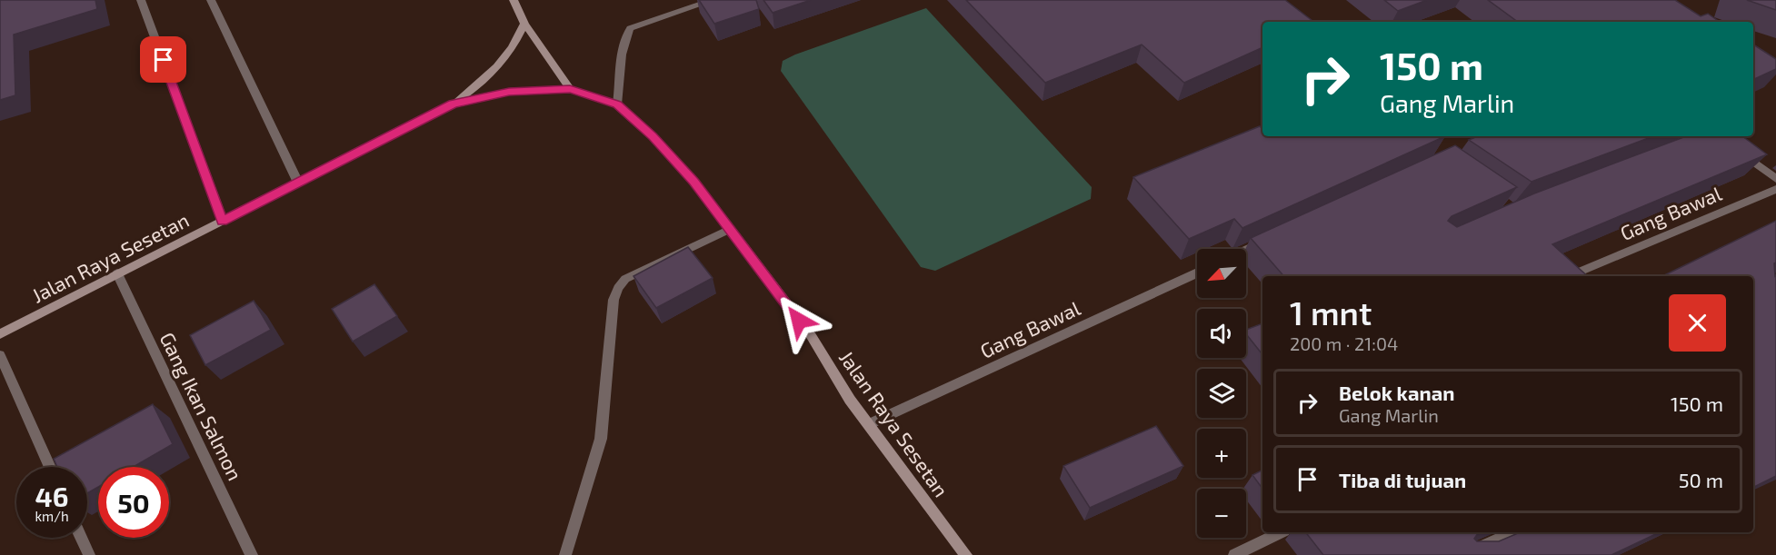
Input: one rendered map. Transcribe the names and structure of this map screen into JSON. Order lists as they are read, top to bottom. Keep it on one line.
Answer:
{"streets":{"main road":["Jalan Raya Sesetan"],"street":["Gang Bawal","Gang Ikan Salmon"]},"crossings":[["Gang Bawal","Jalan Raya Sesetan"],["Jalan Raya Sesetan","Gang Ikan Salmon"]],"north":"bottom left","page":{"turn":["150 m","Gang Marlin"],"map_buttons":["+","−"],"heading":["1 mnt","200 m · 21:04"],"list":[{"name":"Belok kanan","note":"Gang Marlin","value":"150 m"},{"name":"Tiba di tujuan","value":"50 m"}],"speed":"46 km/h","limit":"50"}}
